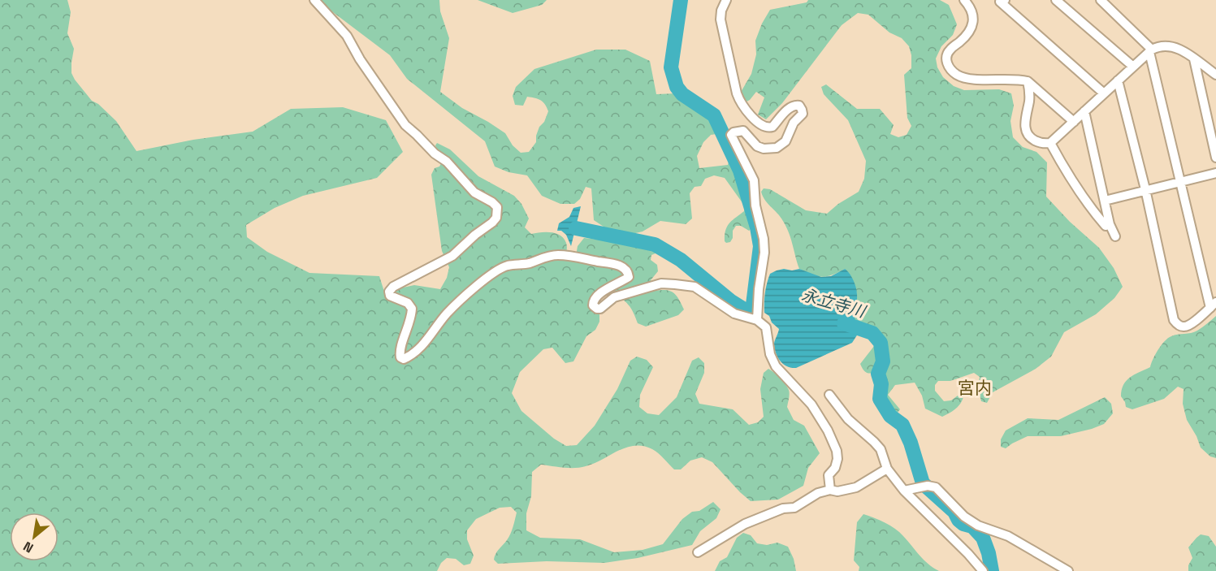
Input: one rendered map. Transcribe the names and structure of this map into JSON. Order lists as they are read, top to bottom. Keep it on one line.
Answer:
{"districts":["宮内"],"water":["永立寺川"],"north":"bottom left"}
